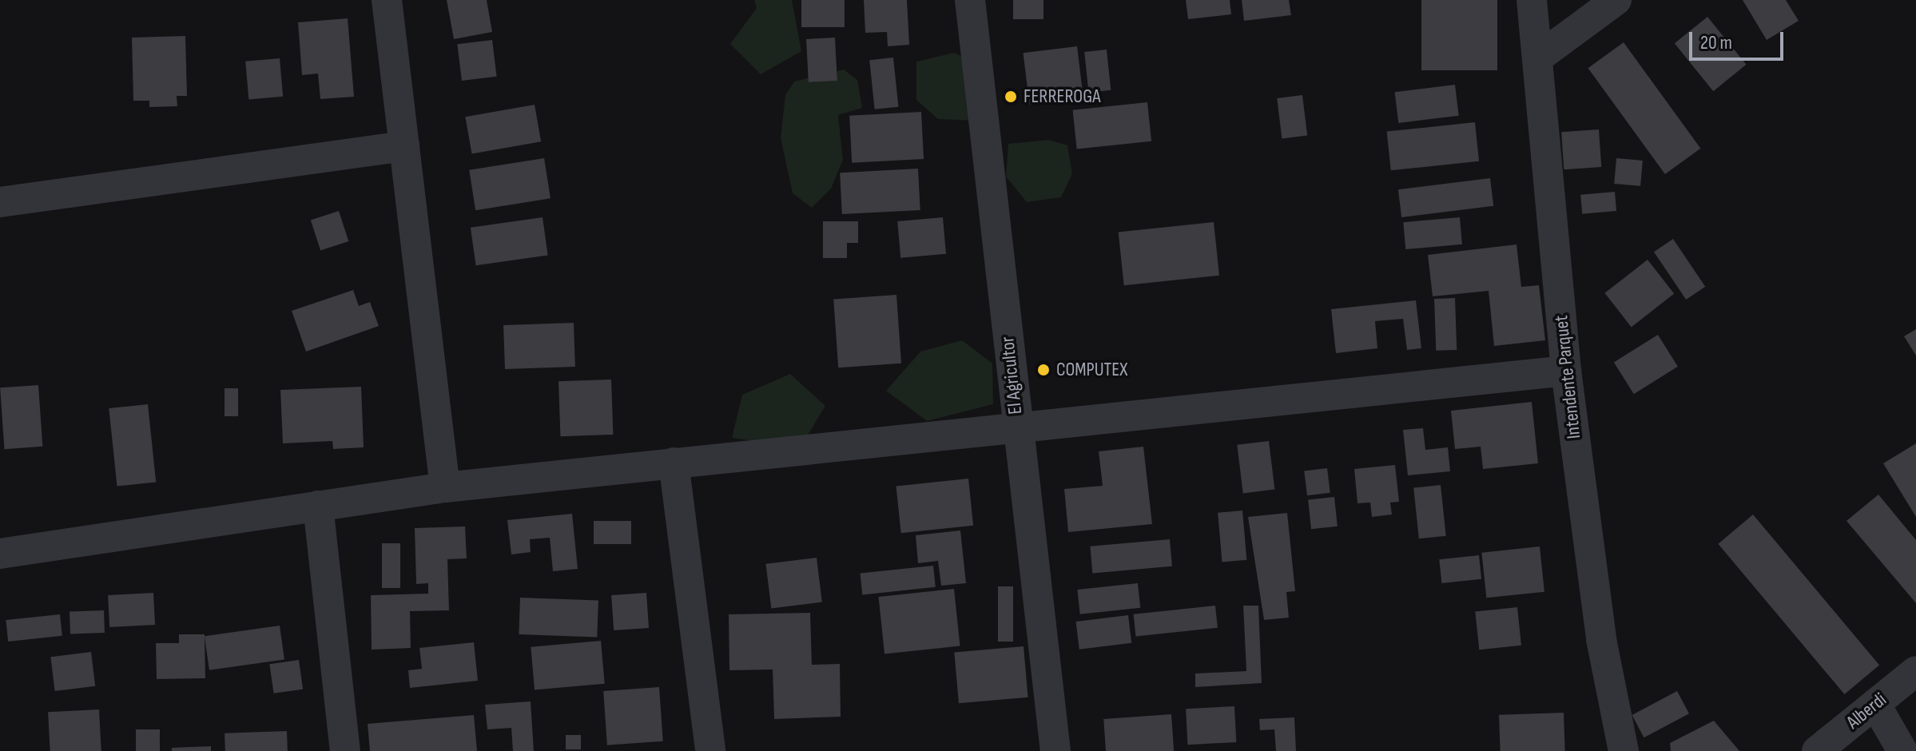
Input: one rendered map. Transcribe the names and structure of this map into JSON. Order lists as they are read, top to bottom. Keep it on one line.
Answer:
{"streets":{"street":["El Agricultor","Intendente Parquet","Alberdi"]},"places":["FERREROGA","COMPUTEX"],"scale_bar":"20 m"}
